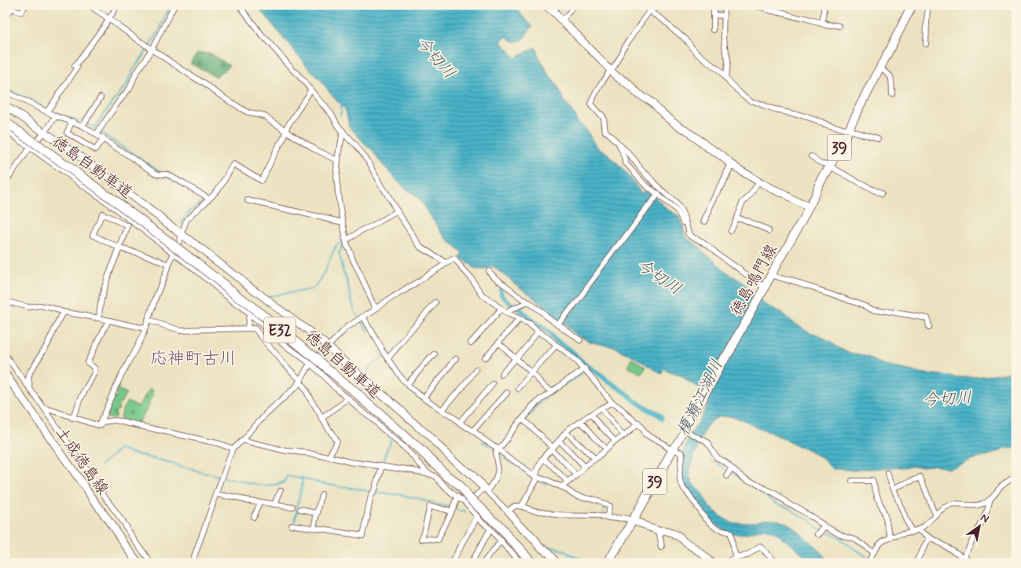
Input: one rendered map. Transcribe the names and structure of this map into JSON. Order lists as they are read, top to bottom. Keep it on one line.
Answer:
{"streets":{"highway":["徳島自動車道","E32"],"main road":["39","徳島鳴門線"],"street":["土成徳島線"]},"districts":["応神町古川"],"water":["今切川","榎瀬江湖川"],"north":"top right"}
